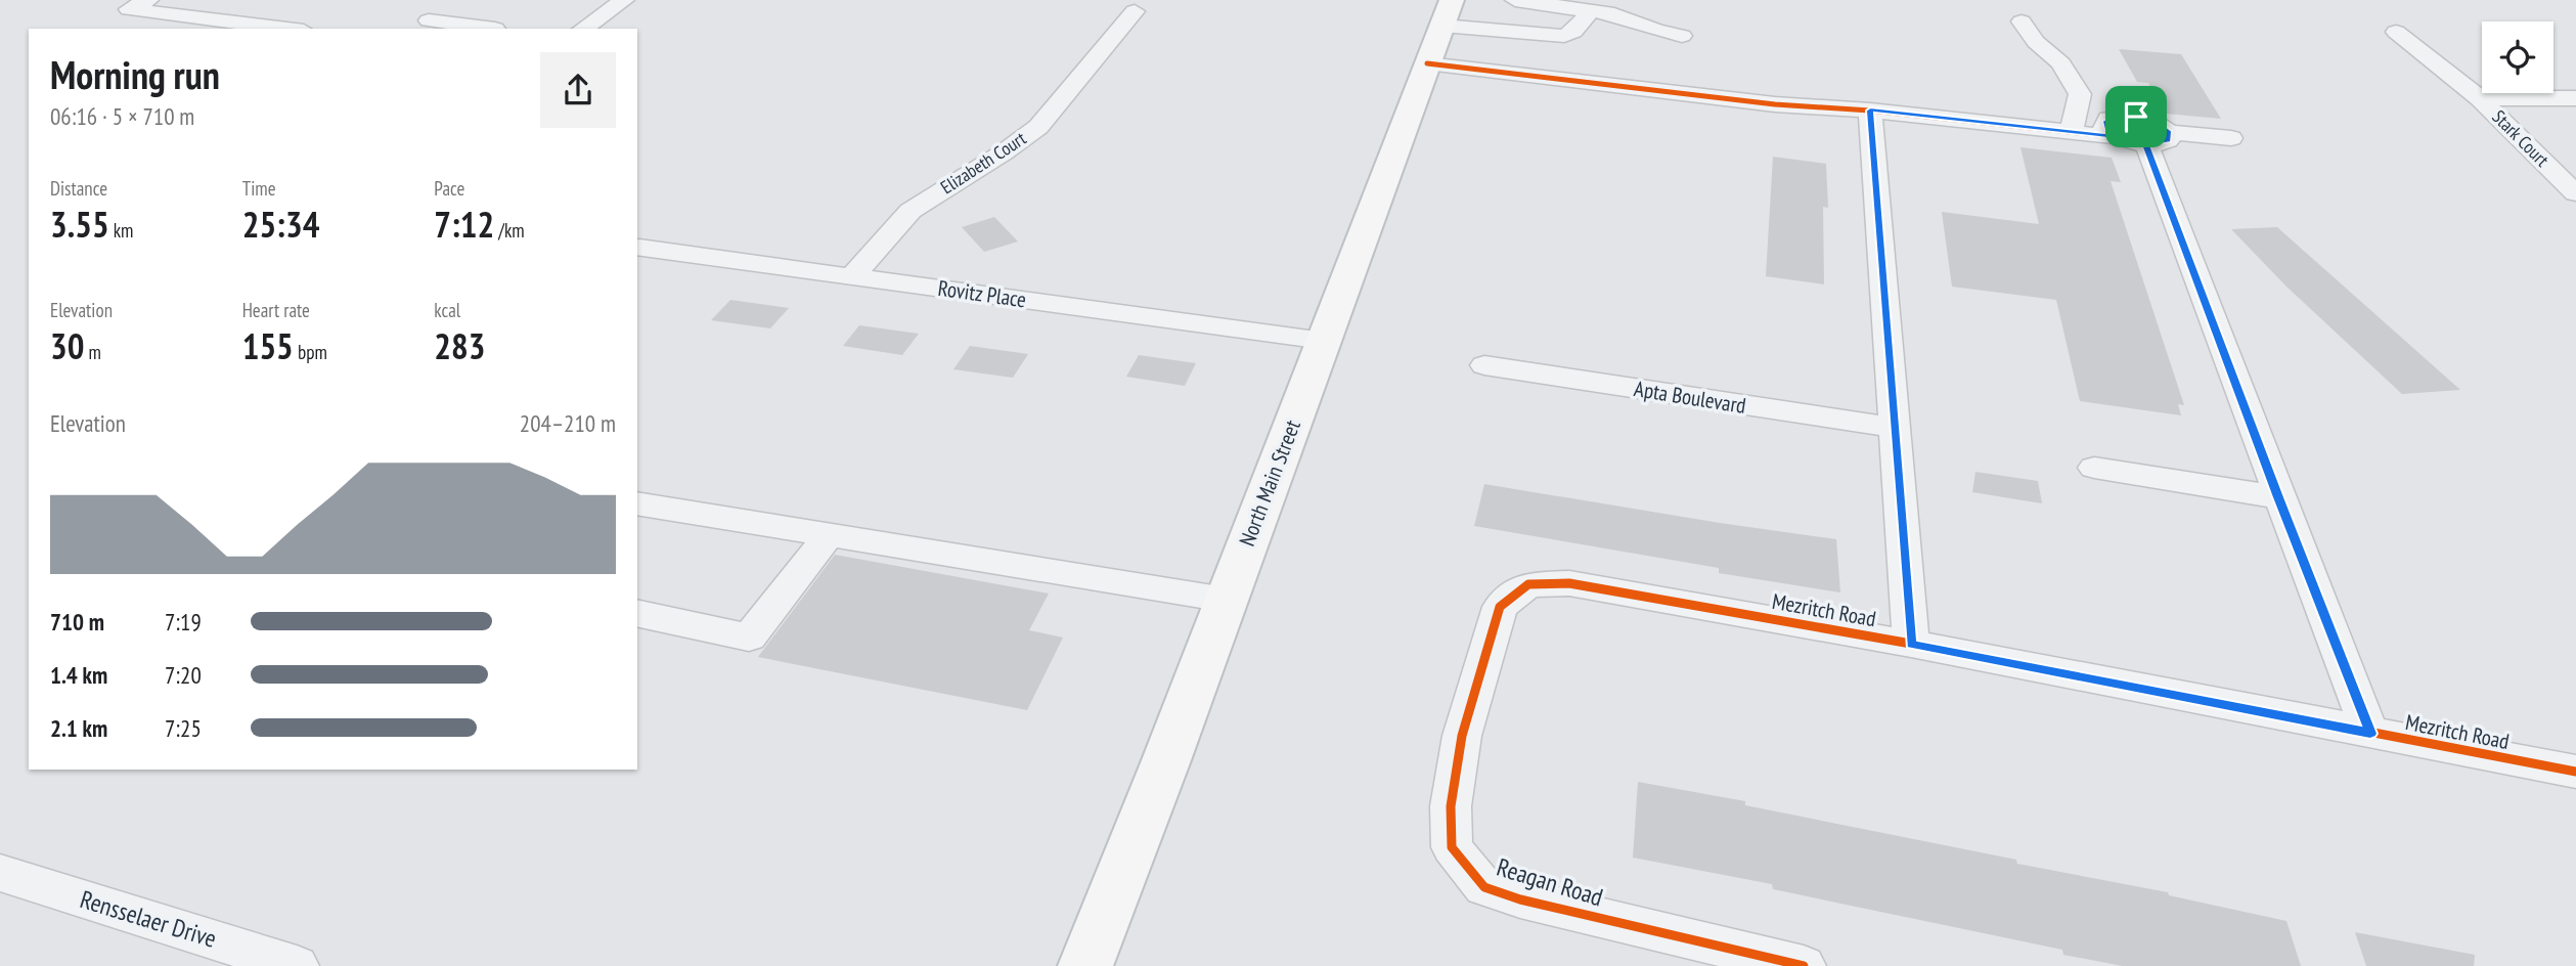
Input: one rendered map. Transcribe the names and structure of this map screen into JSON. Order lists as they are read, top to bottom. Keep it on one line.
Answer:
{"streets":{"main road":["North Main Street"],"street":["Stark Court","Elizabeth Court","Rovitz Place","Apta Boulevard","Mezritch Road","Reagan Road","Rensselaer Drive"]},"crossings":[["Elizabeth Court","Rovitz Place"],["Rovitz Place","North Main Street"],["Mezritch Road","Reagan Road"]],"page":{"heading":["Morning run","06:16 · 5 × 710 m"],"stats":[["Distance","3.55 km"],["Time","25:34"],["Pace","7:12 /km"],["Elevation","30 m"],["Heart rate","155 bpm"],["kcal","283"]],"chart":["Elevation","204–210 m"],"list":[{"name":"710 m","note":"7:19"},{"name":"1.4 km","note":"7:20"},{"name":"2.1 km","note":"7:25"}]}}
